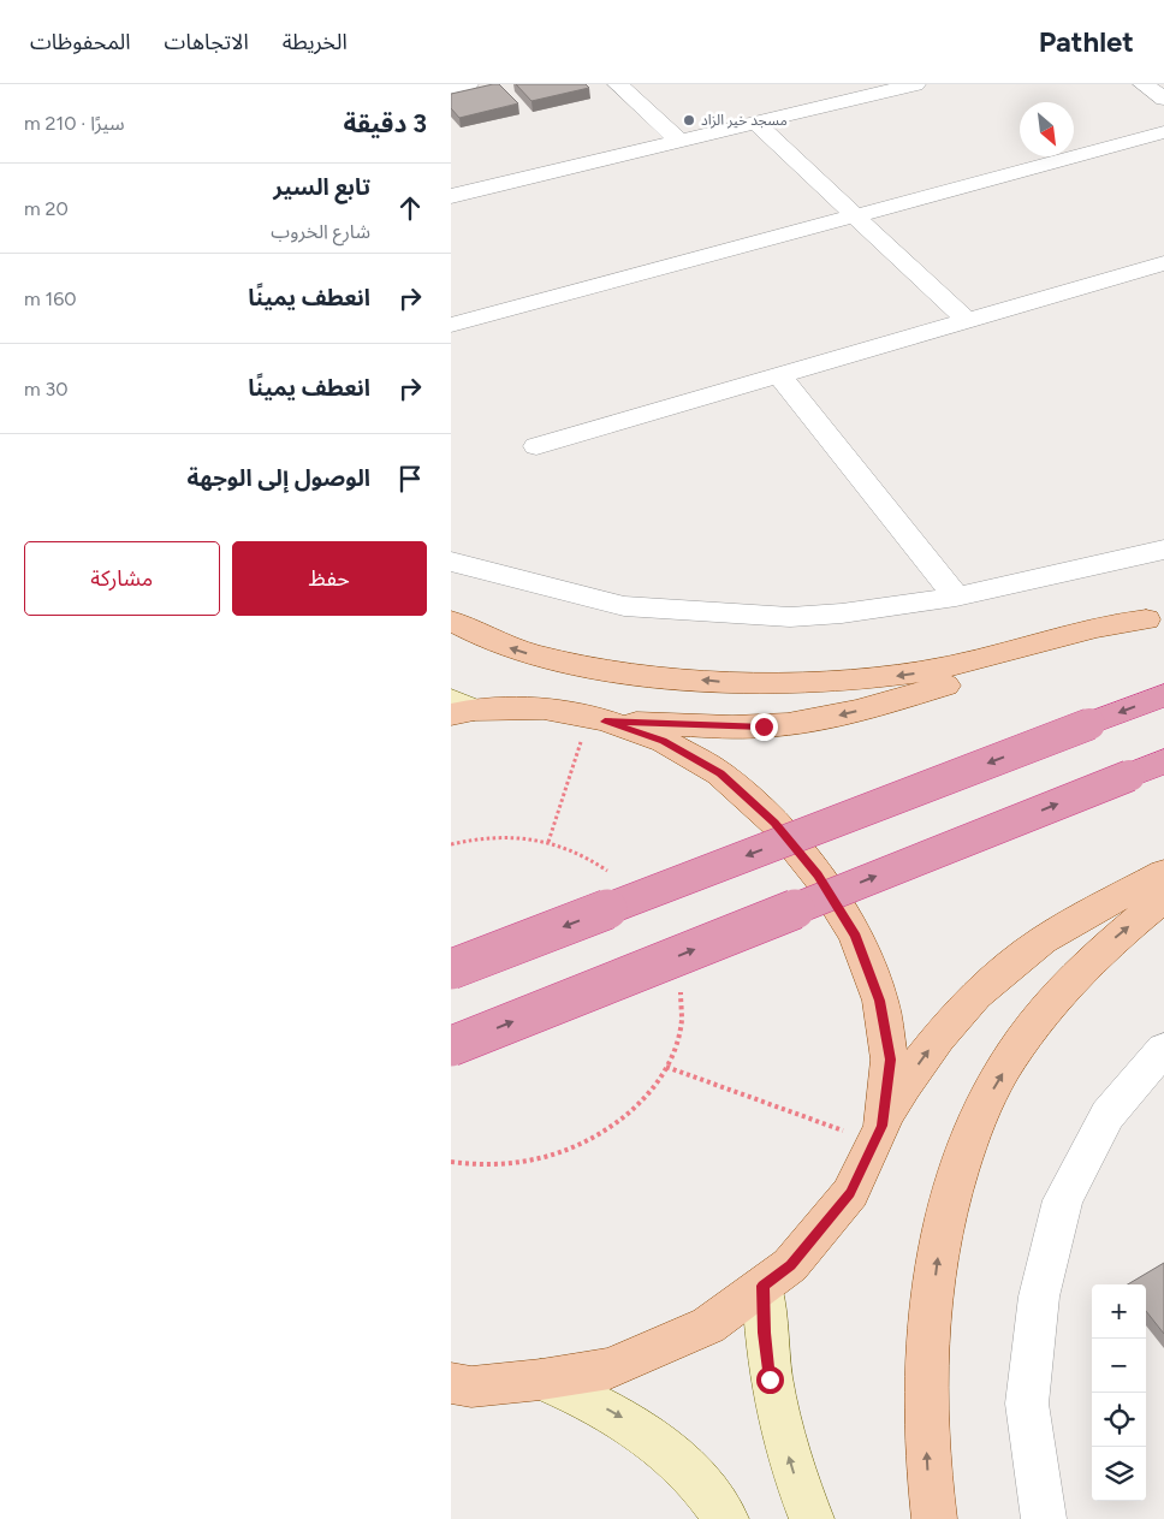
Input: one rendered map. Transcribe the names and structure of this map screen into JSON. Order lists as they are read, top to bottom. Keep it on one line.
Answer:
{"places":["مسجد خير الزاد"],"north":"bottom right","page":{"header":"Pathlet","nav":["الخريطة","الاتجاهات","المحفوظات"],"heading":["3 دقيقة","سيرًا · 210 m"],"list":[["تابع السير","شارع الخروب","20 m"],["انعطف يمينًا","160 m"],["انعطف يمينًا","30 m"],"الوصول إلى الوجهة"],"buttons":["حفظ","مشاركة"],"map_buttons":["+","−"]}}
